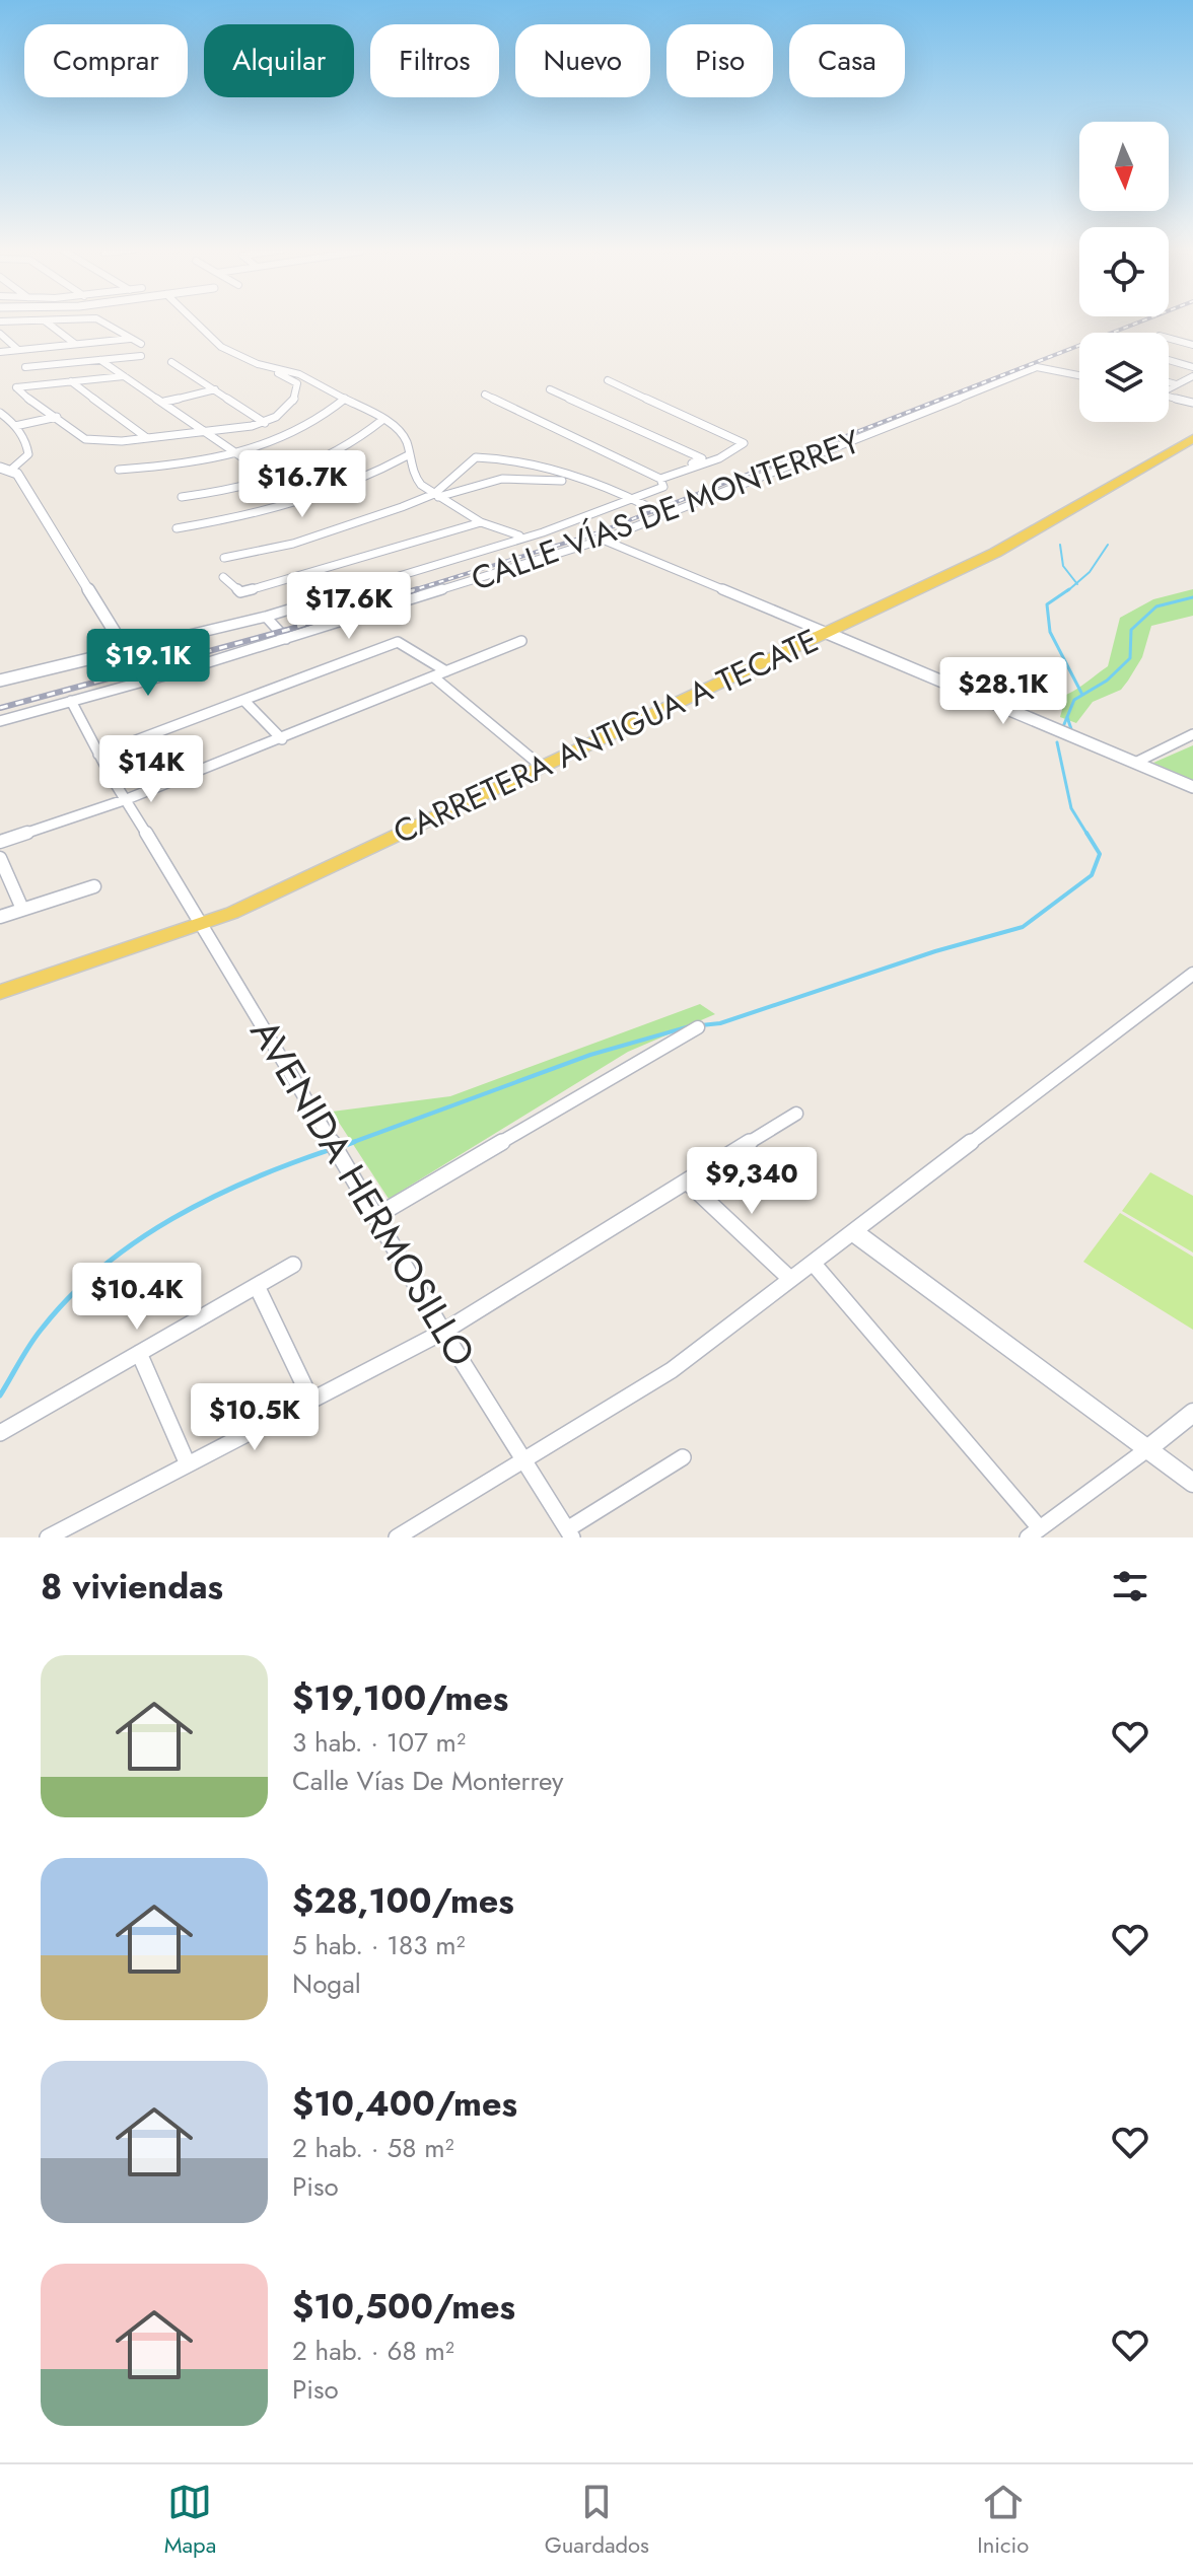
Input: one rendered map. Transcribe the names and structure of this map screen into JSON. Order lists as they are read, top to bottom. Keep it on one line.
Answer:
{"streets":{"main road":["CARRETERA ANTIGUA A TECATE"],"street":["CALLE VÍAS DE MONTERREY","AVENIDA HERMOSILLO"]},"crossings":[["CALLE VÍAS DE MONTERREY","AVENIDA HERMOSILLO"],["CARRETERA ANTIGUA A TECATE","AVENIDA HERMOSILLO"]],"north":"bottom","page":{"chip":["Comprar","Alquilar","Filtros","Nuevo","Piso","Casa"],"price":["$16.7K","$17.6K","$19.1K","$28.1K","$14K","$9,340","$10.4K","$10.5K"],"heading":"8 viviendas","list":[{"name":"$19,100/mes","note":"3 hab. · 107 m² · Calle Vías De Monterrey"},{"name":"$28,100/mes","note":"5 hab. · 183 m² · Nogal"},{"name":"$10,400/mes","note":"2 hab. · 58 m² · Piso"},{"name":"$10,500/mes","note":"2 hab. · 68 m² · Piso"}],"tabs":["Mapa","Guardados","Inicio"]}}
